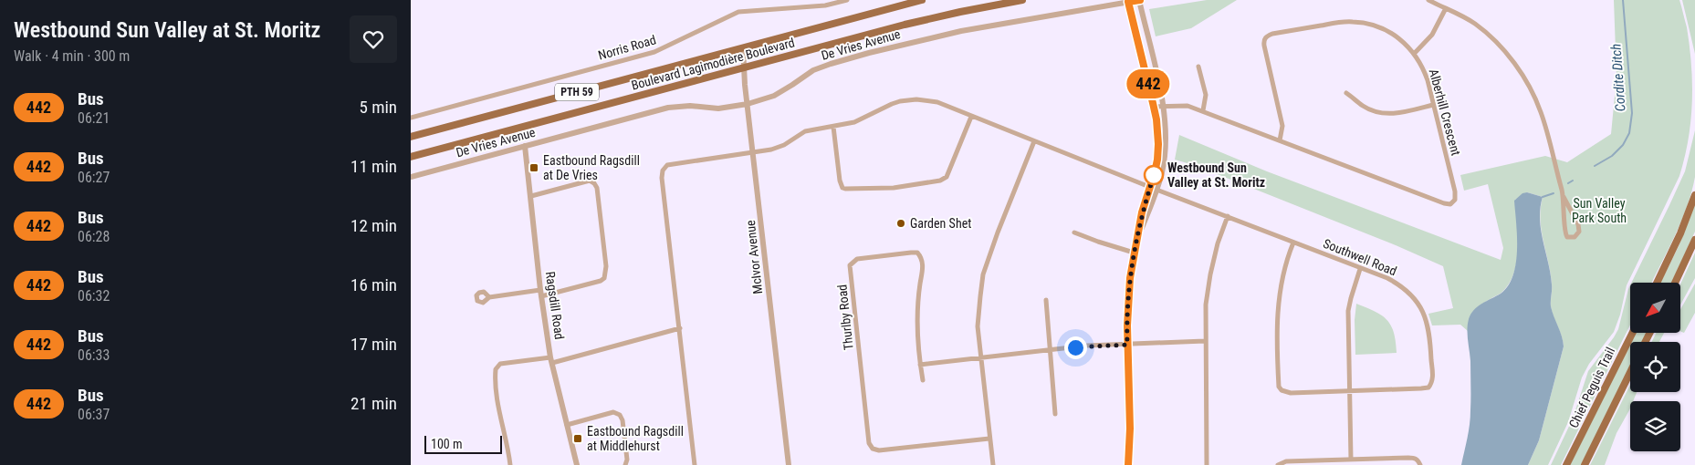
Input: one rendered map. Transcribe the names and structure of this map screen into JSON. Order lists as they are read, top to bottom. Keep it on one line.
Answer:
{"streets":{"main road":["Boulevard Lagimodière Boulevard","PTH 59","Chief Peguis Trail"],"street":["De Vries Avenue","Norris Road","Alberhill Crescent","McIvor Avenue","Southwell Road","Ragsdill Road","Thurlby Road"]},"crossings":[["De Vries Avenue","McIvor Avenue"],["De Vries Avenue","Ragsdill Road"],["Boulevard Lagimodière Boulevard","McIvor Avenue"],["McIvor Avenue","Southwell Road"]],"water":["Cordite Ditch"],"parks":["Sun Valley Park South"],"places":{"transit":["Eastbound Ragsdill at De Vries","Eastbound Ragsdill at Middlehurst"],"other":["Westbound Sun Valley at St. Moritz","Garden Shet"]},"lines":["bus line 442"],"scale_bar":"100 m","north":"bottom left","page":{"heading":["Westbound Sun Valley at St. Moritz","Walk · 4 min · 300 m"],"on_map":"442","list":[{"mark":"442","name":"Bus","note":"06:21","value":"5 min"},{"mark":"442","name":"Bus","note":"06:27","value":"11 min"},{"mark":"442","name":"Bus","note":"06:28","value":"12 min"},{"mark":"442","name":"Bus","note":"06:32","value":"16 min"},{"mark":"442","name":"Bus","note":"06:33","value":"17 min"},{"mark":"442","name":"Bus","note":"06:37","value":"21 min"}],"scale":"100 m"}}
